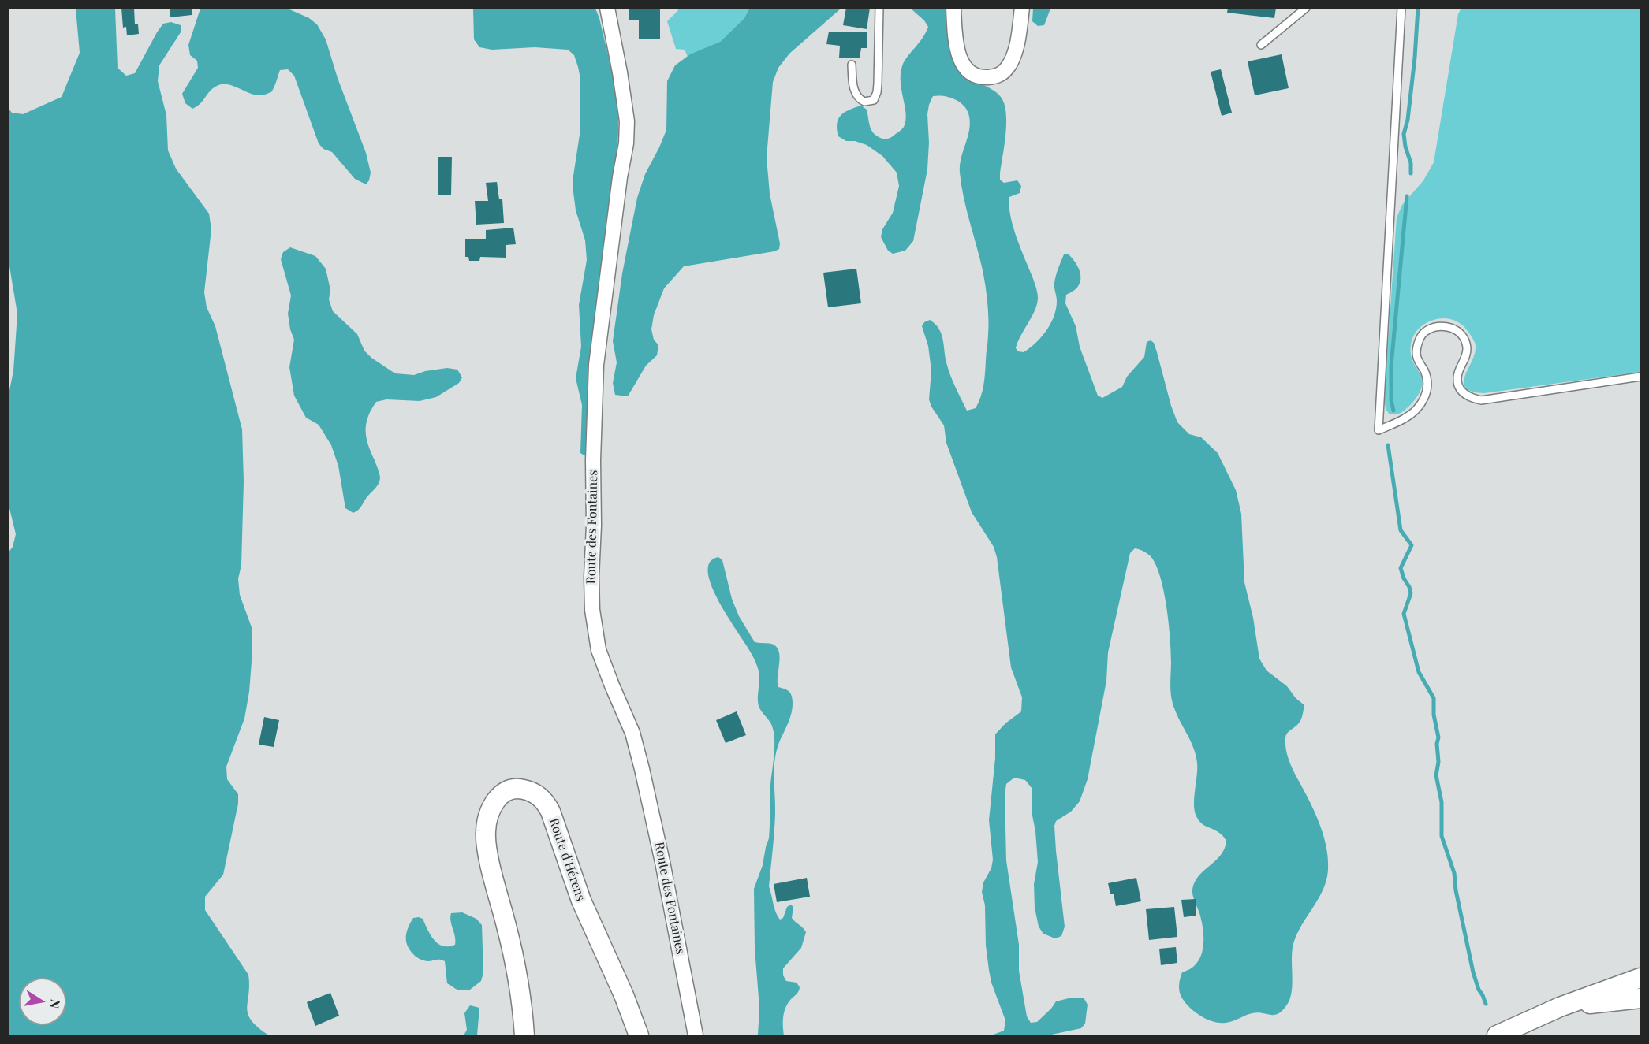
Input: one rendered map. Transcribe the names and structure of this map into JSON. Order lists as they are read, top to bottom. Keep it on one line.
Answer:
{"streets":{"main road":["Route d'Hérens"],"street":["Route des Fontaines"]},"north":"right"}
